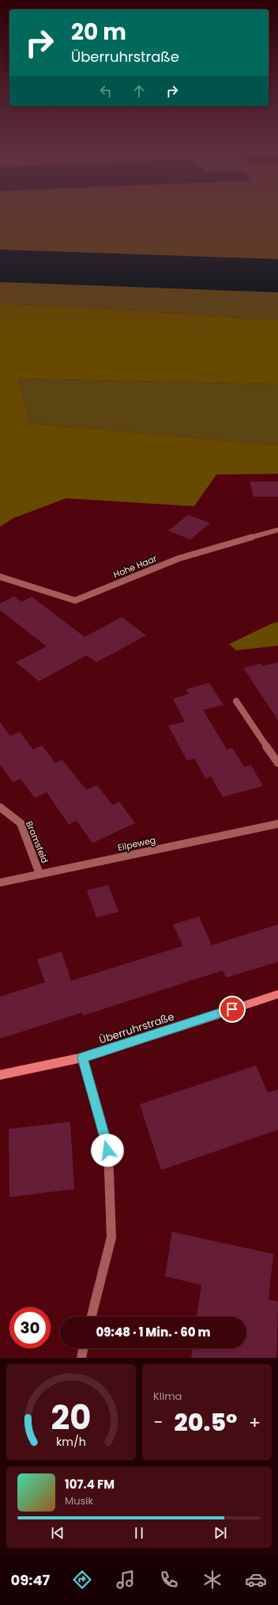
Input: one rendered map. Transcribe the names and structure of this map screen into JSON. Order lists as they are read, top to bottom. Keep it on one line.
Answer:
{"streets":{"main road":["Überruhrstraße"],"street":["Hohe Haar","Bramsfeld","Eilpeweg"]},"crossings":[["Bramsfeld","Eilpeweg"]],"page":{"turn":["20 m","Überruhrstraße"],"limit":"30","trip":"09:48 · 1 Min. · 60 m","tile":"Klima","heat":["−","20.5°","+"],"song":["107.4 FM","Musik"],"tabs":"09:47","gauge":["20","km/h"]}}
